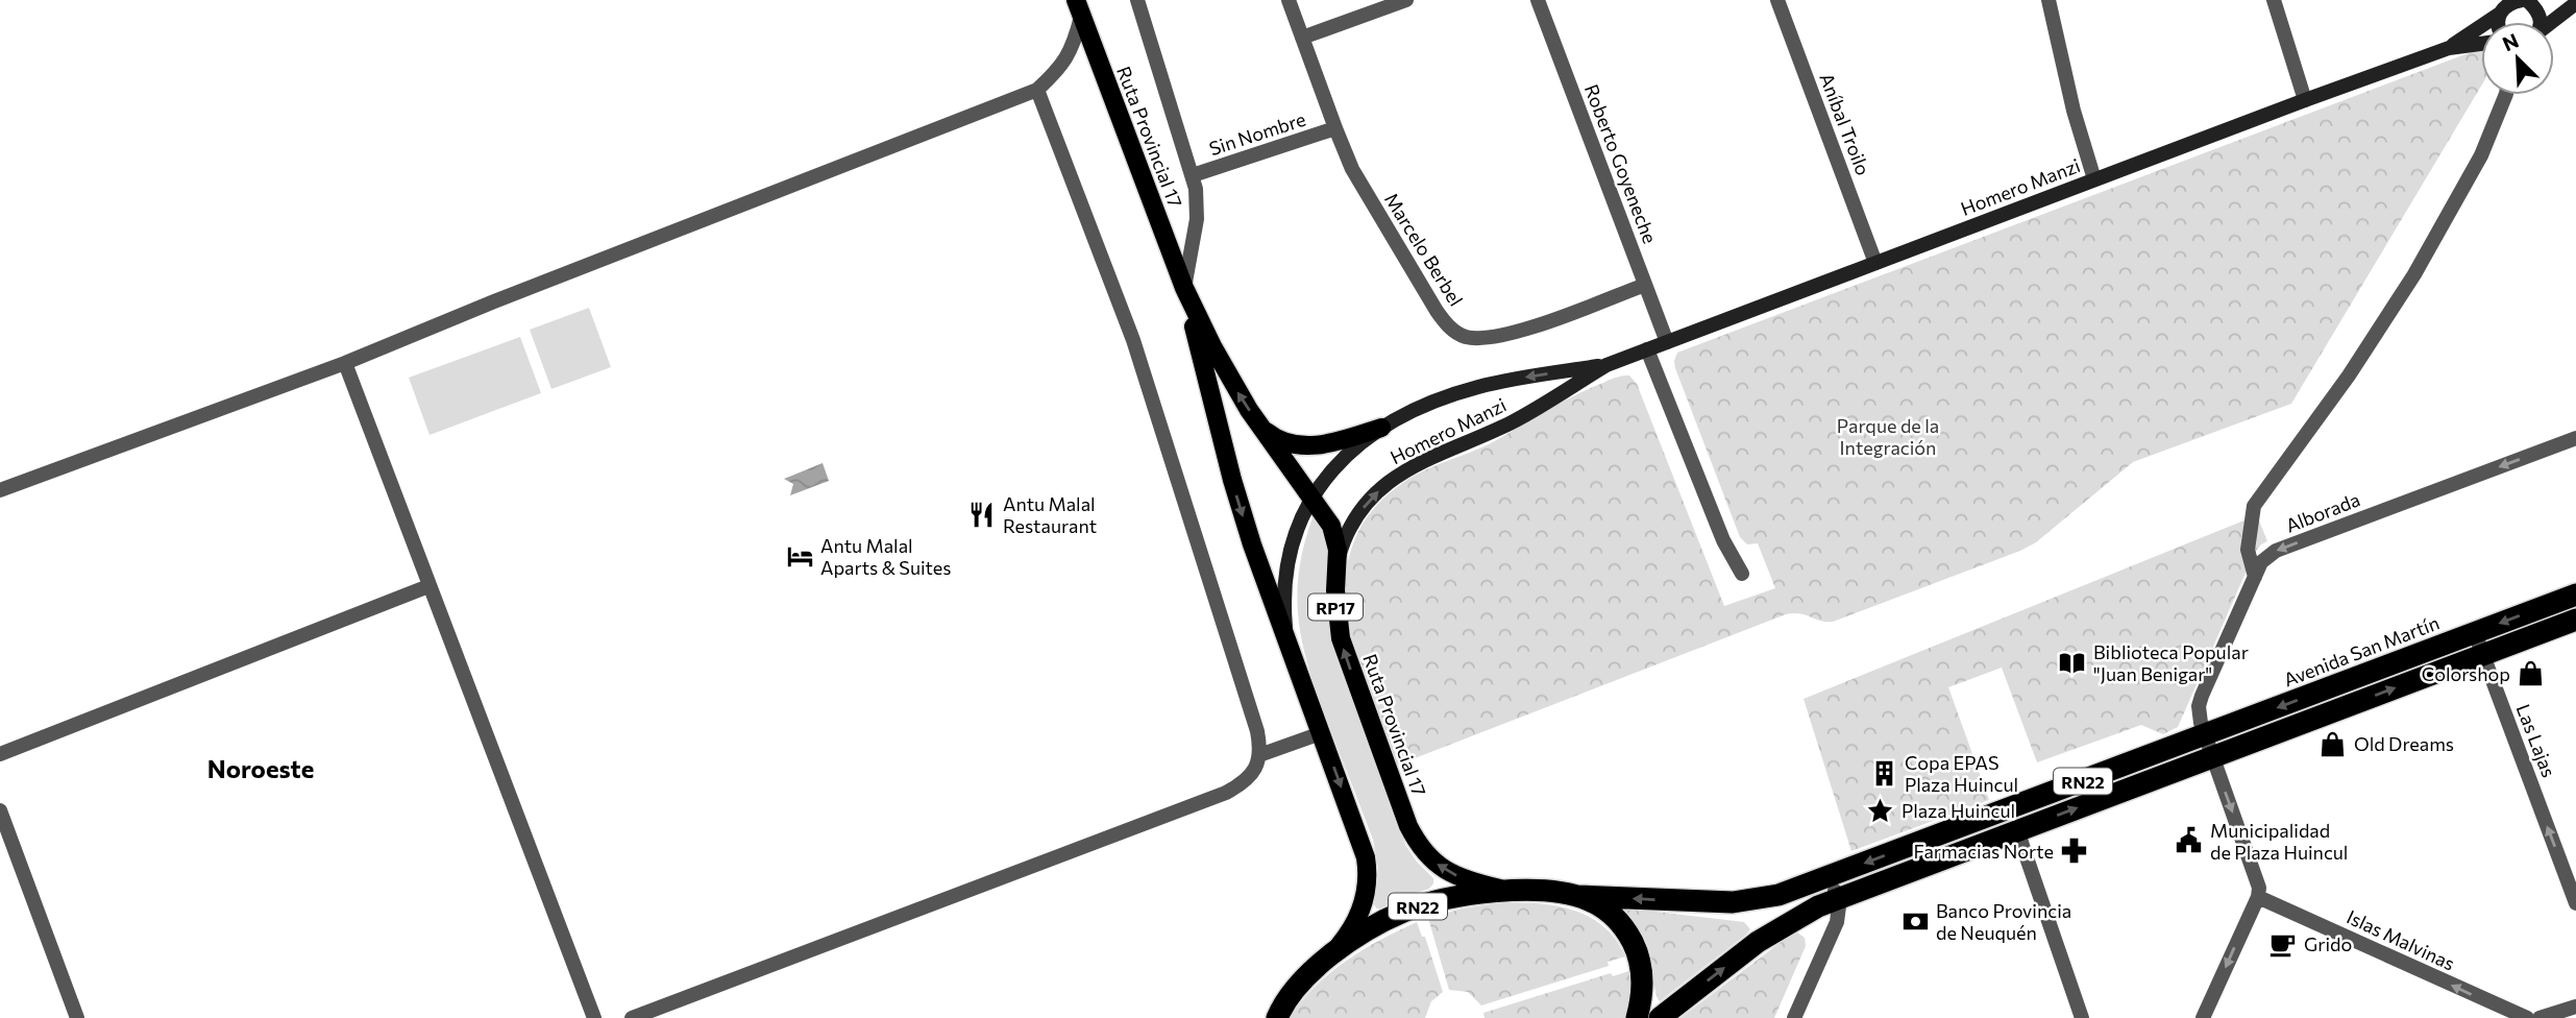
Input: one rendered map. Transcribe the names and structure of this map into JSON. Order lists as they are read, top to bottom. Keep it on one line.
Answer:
{"streets":{"highway":["Avenida San Martín","RN22"],"main road":["Ruta Provincial 17","Homero Manzi","RP17"],"street":["Aníbal Troilo","Sin Nombre","Roberto Goyeneche","Marcelo Berbel","Alborada","Las Lajas","Islas Malvinas"]},"crossings":[["Aníbal Troilo","Homero Manzi"],["Sin Nombre","Marcelo Berbel"],["Ruta Provincial 17","Homero Manzi"],["Ruta Provincial 17","RN22"],["Roberto Goyeneche","Homero Manzi"],["Roberto Goyeneche","Marcelo Berbel"],["Alborada","Avenida San Martín"],["Alborada","RN22"],["Alborada","Islas Malvinas"],["Avenida San Martín","Las Lajas"],["Avenida San Martín","RN22"],["Las Lajas","RN22"]],"one_way":["Las Lajas","Islas Malvinas"],"districts":["Noroeste"],"parks":["Parque de la Integración"],"places":{"restaurant":["Antu Malal Restaurant"],"hotel":["Antu Malal Aparts & Suites"],"library":["Biblioteca Popular \"Juan Benigar\""],"shop":["Colorshop","Old Dreams"],"building":["Copa EPAS Plaza Huincul"],"place":["Plaza Huincul"],"public building":["Municipalidad de Plaza Huincul"],"pharmacy":["Farmacias Norte"],"bank":["Banco Provincia de Neuquén"],"cafe":["Grido"]},"north":"top left"}
